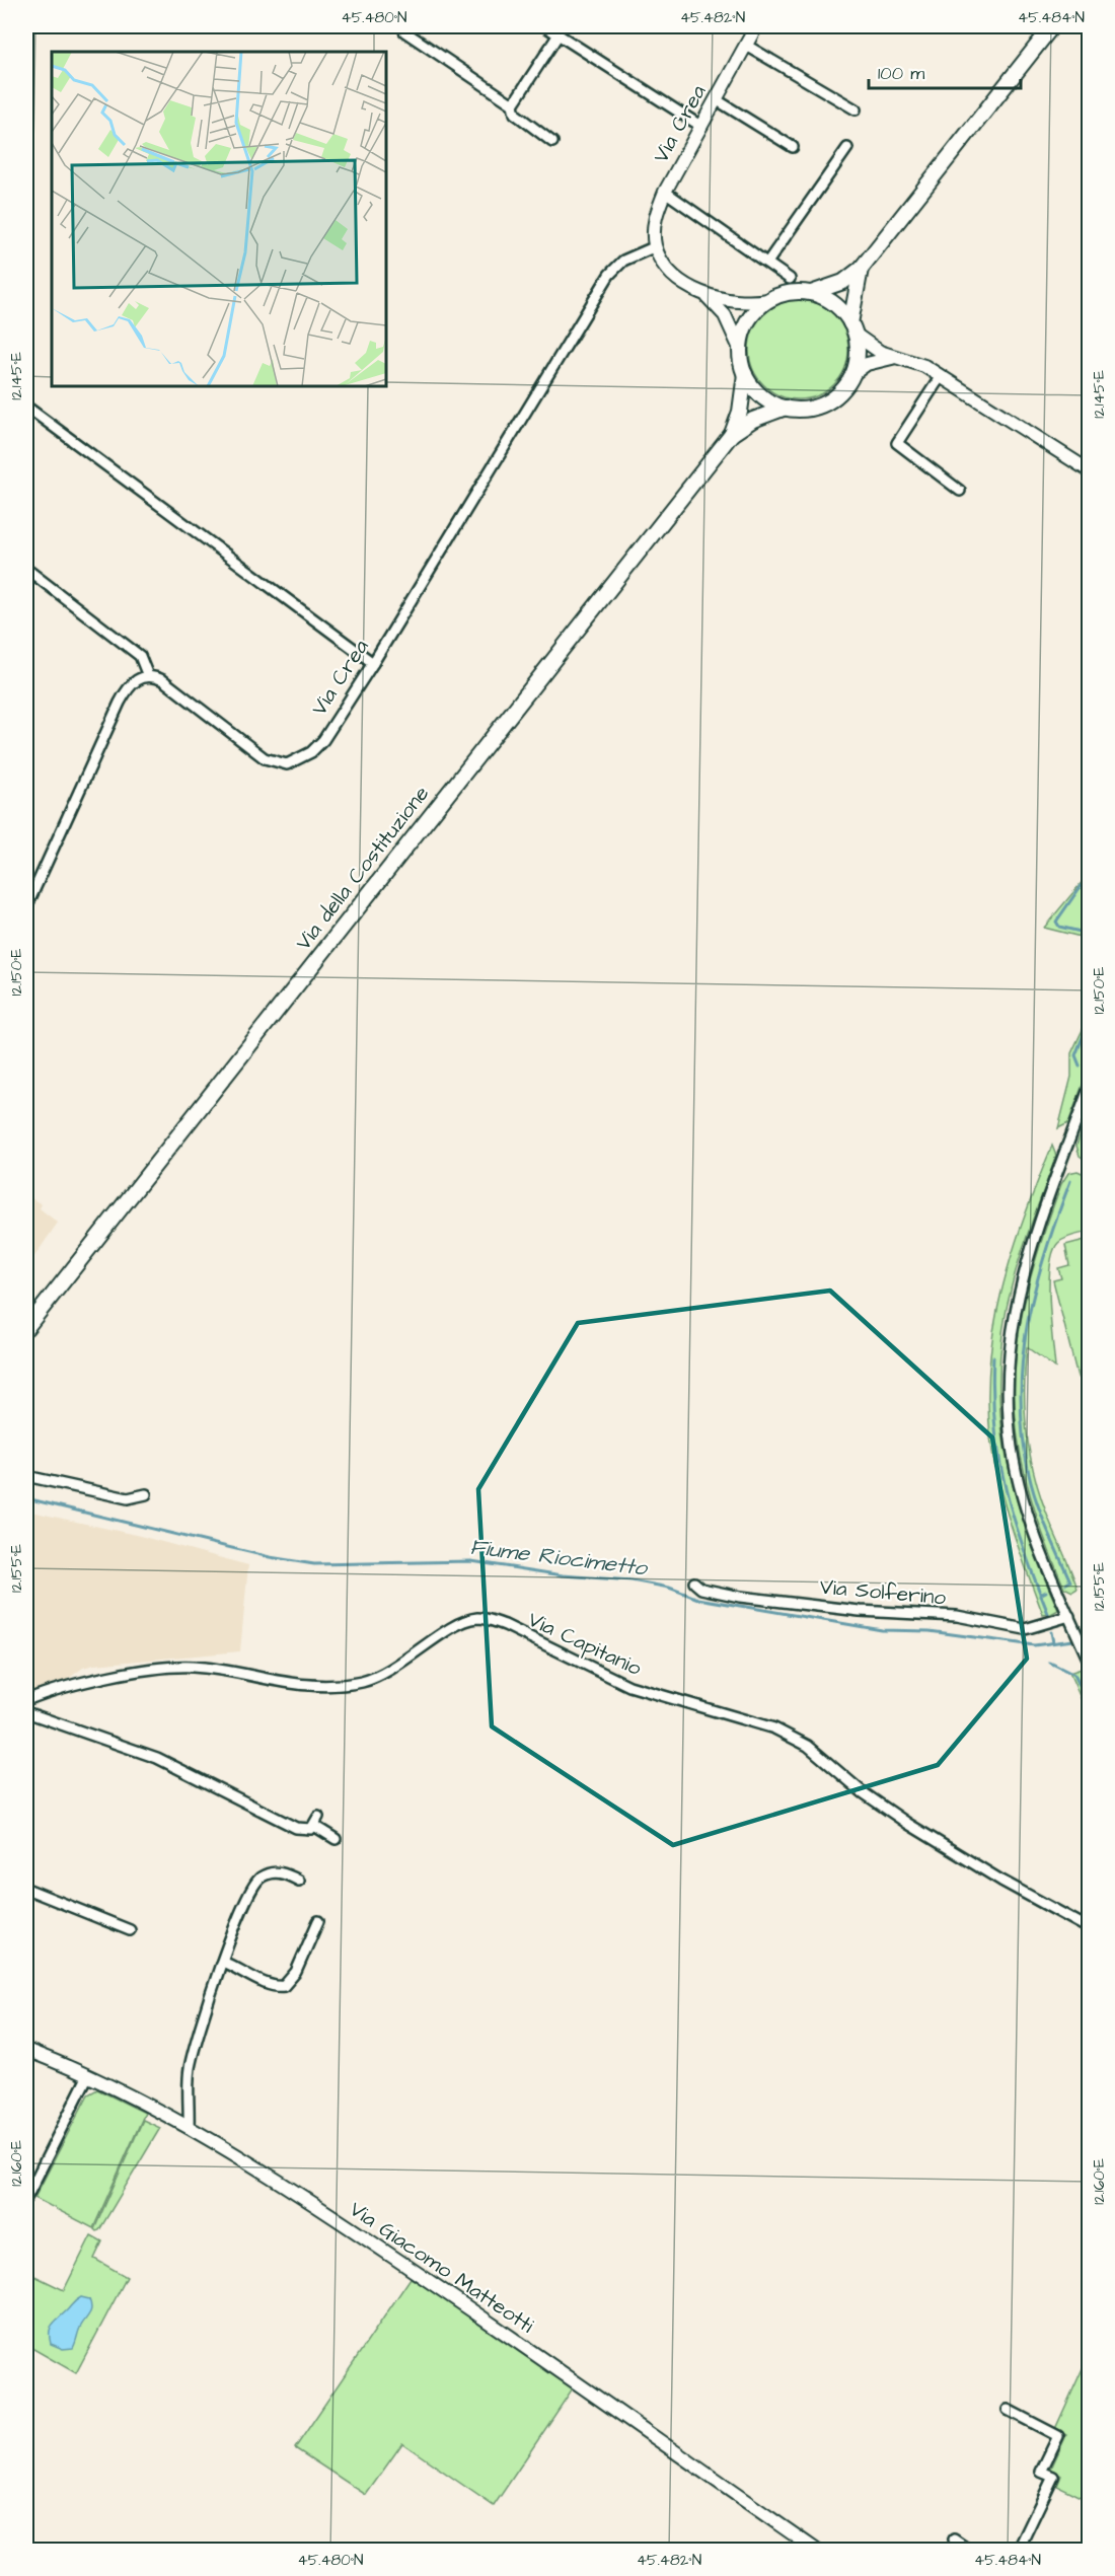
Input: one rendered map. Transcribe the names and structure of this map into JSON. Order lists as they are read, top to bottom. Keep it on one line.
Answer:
{"streets":{"main road":["Via della Costituzione"],"street":["Via Crea","Via Solferino","Via Capitanio","Via Giacomo Matteotti"]},"water":["Fiume Riocimetto"],"scale_bar":"100 m","coordinates":["45.480°N","45.482°N","45.484°N","12.145°E","12.150°E","12.155°E","12.160°E"]}
